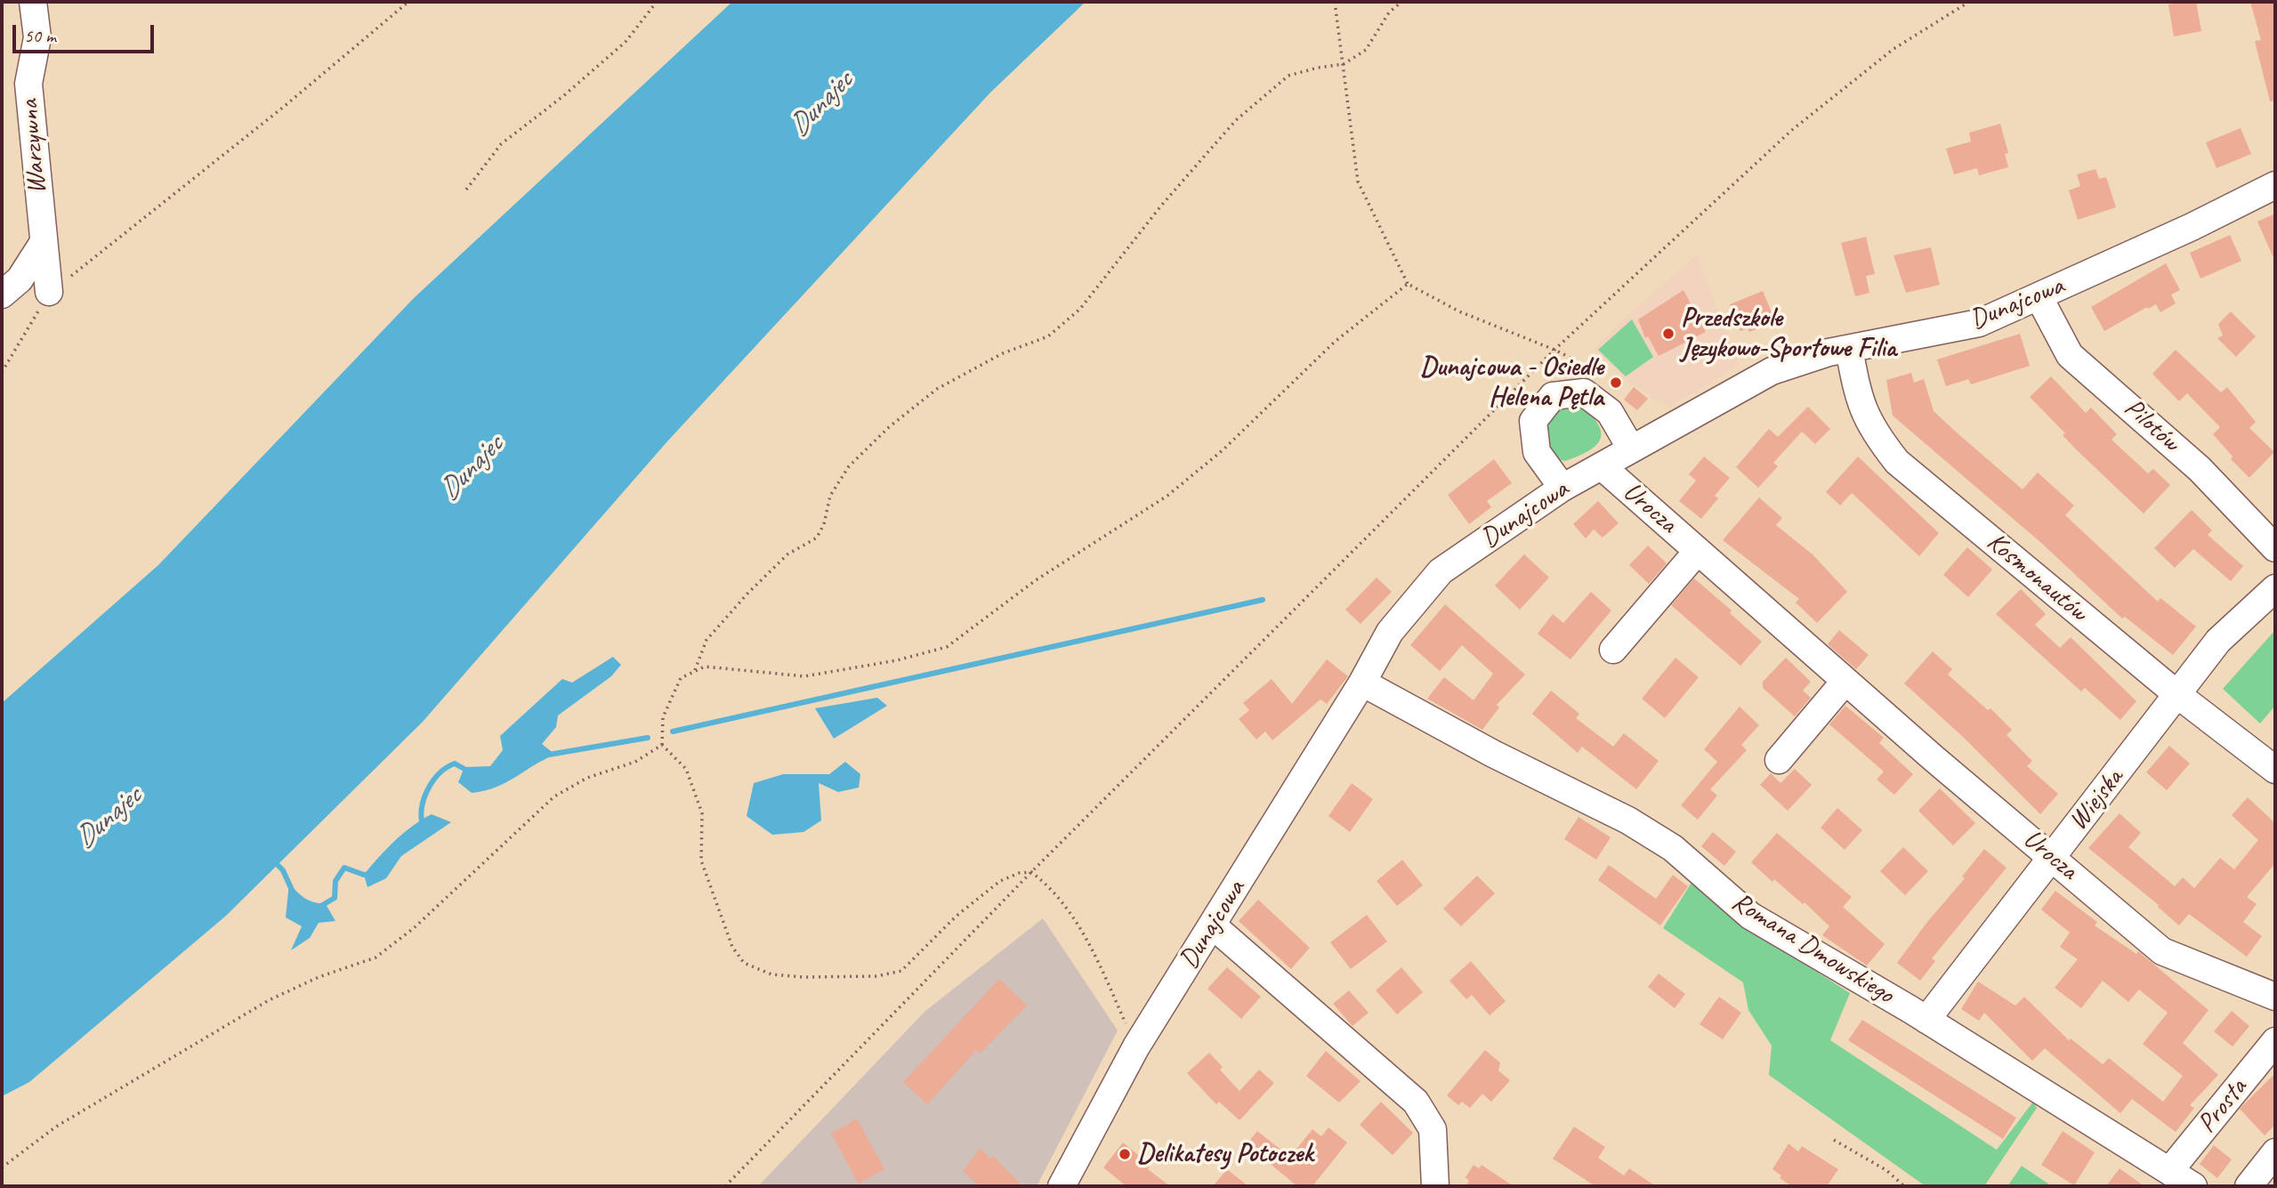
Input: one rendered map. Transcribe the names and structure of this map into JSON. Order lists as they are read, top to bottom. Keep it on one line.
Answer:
{"streets":{"street":["Warzywna","Dunajcowa","Pilotów","Urocza","Kosmonautów","Wiejska","Romana Dmowskiego","Prosta"]},"crossings":[["Dunajcowa","Pilotów"],["Dunajcowa","Urocza"],["Dunajcowa","Kosmonautów"],["Dunajcowa","Romana Dmowskiego"],["Urocza","Wiejska"],["Kosmonautów","Wiejska"],["Wiejska","Romana Dmowskiego"],["Romana Dmowskiego","Prosta"]],"water":["Dunajec"],"places":["Przedszkole Językowo-Sportowe Filia","Dunajcowa - Osiedle Helena Pętla","Delikatesy Potoczek"],"scale_bar":"50 m"}
